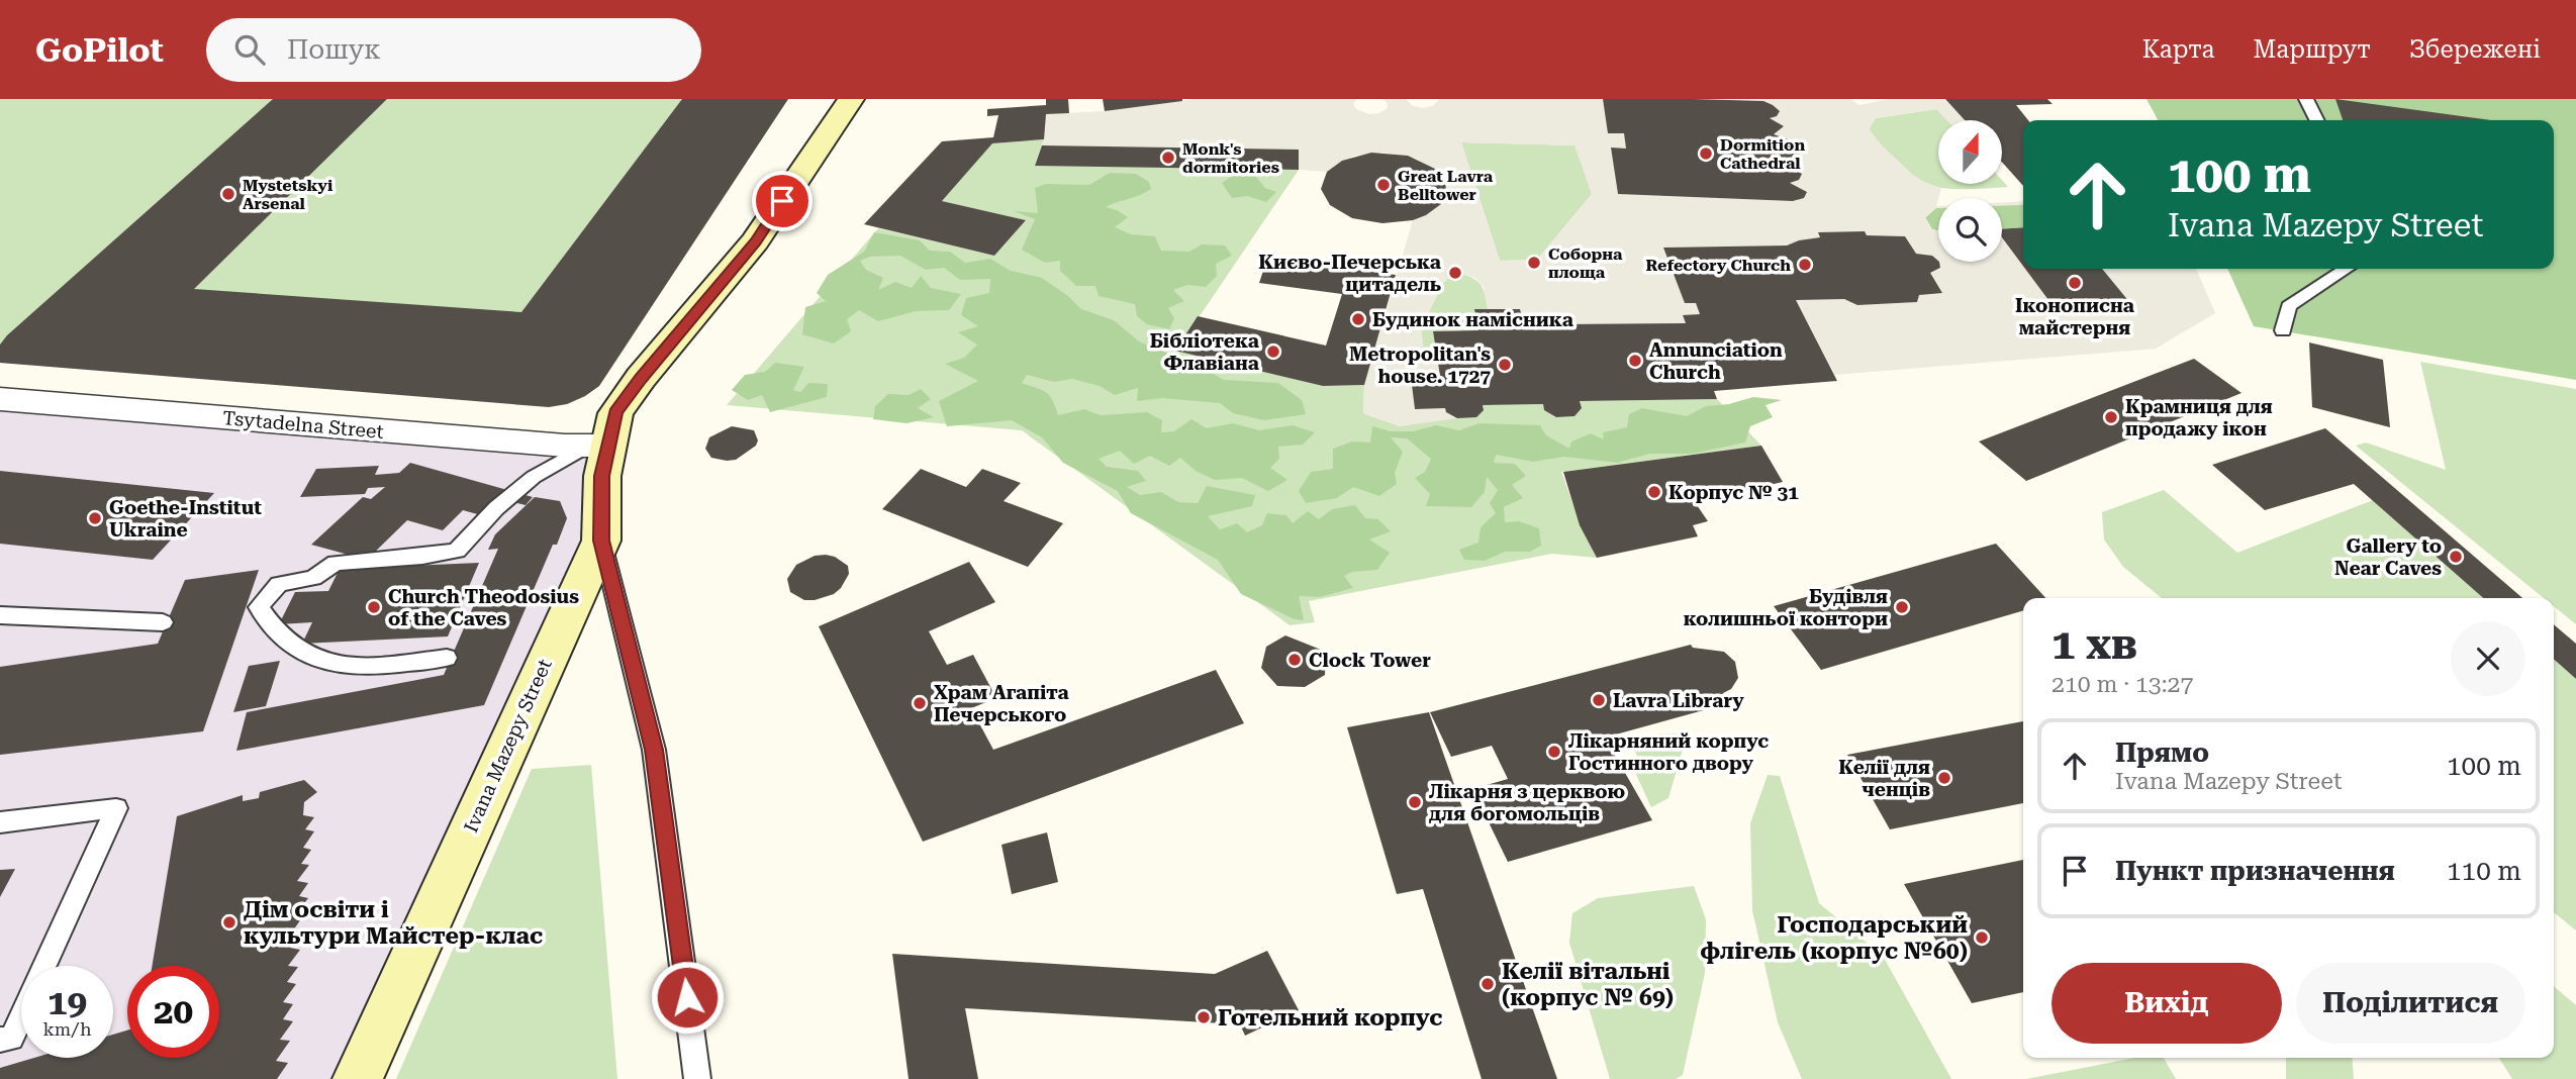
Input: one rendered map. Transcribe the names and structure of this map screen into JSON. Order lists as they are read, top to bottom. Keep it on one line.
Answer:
{"streets":{"main road":["Ivana Mazepy Street"],"street":["Tsytadelna Street"]},"crossings":[["Tsytadelna Street","Ivana Mazepy Street"]],"places":["Dormition Cathedral","Monk's dormitories","Great Lavra Belltower","Mystetskyi Arsenal","Соборна площа","Refectory Church","Києво-Печерська цитадель","Iконописна майстерня","Будинок намісника","Бібліотека Флавіана","Annunciation Church","Metropolitan's house. 1727","Крамниця для продажу ікон","Корпус № 31","Goethe-Institut Ukraine","Gallery to Near Caves","Church Theodosius of the Caves","Будівля колишньої контори","Clock Tower","Lavra Library","Храм Агапіта Печерського","Лікарняний корпус Гостинного двору","Келії для ченців","Лікарня з церквою для богомольців","Дім освіти і культури Майстер-клас","Господарський флігель (корпус №60)","Келії вітальні (корпус № 69)","Готельний корпус"],"north":"top","page":{"header":"GoPilot","search":"Пошук","nav":["Карта","Маршрут","Збережені"],"turn":["100 m","Ivana Mazepy Street"],"heading":["1 хв","210 m · 13:27"],"list":[{"name":"Прямо","note":"Ivana Mazepy Street","value":"100 m"},{"name":"Пункт призначення","value":"110 m"}],"buttons":["Вихід","Поділитися"],"speed":"19 km/h","limit":"20"}}
